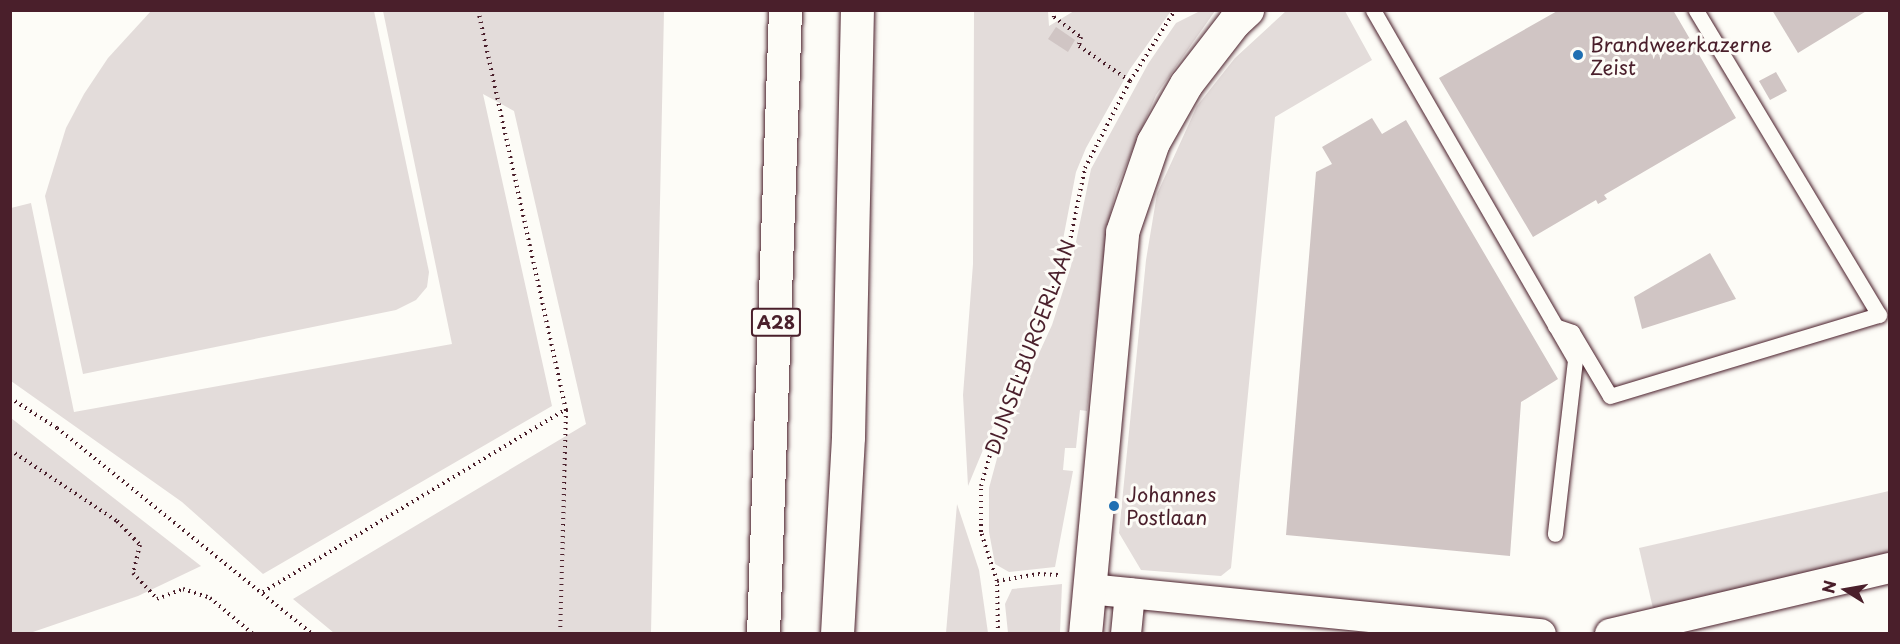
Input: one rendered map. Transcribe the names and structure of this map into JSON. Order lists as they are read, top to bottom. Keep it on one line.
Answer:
{"streets":{"main road":["A28"],"path":["DIJNSELBURGERLAAN"]},"places":["Brandweerkazerne Zeist","Johannes Postlaan"],"north":"left"}
